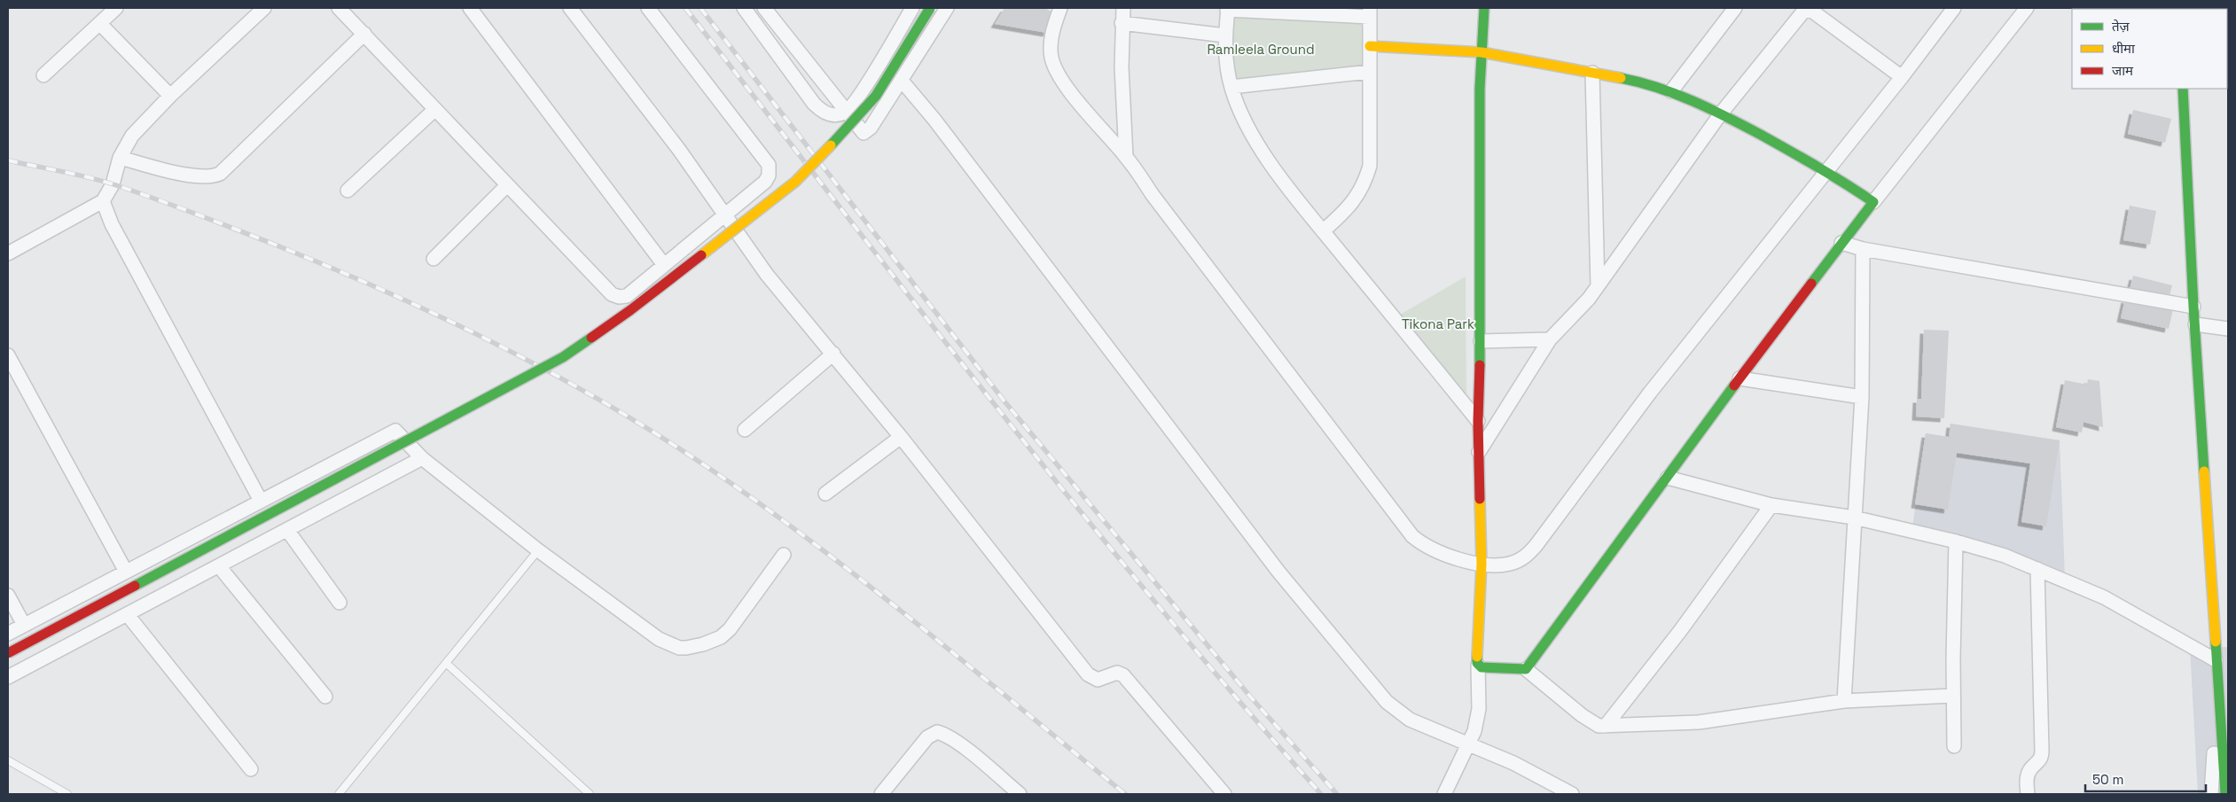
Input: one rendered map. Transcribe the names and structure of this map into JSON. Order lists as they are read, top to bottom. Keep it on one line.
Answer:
{"parks":["Ramleela Ground","Tikona Park"],"legend":["तेज़","धीमा","जाम"],"scale_bar":"50 m"}
